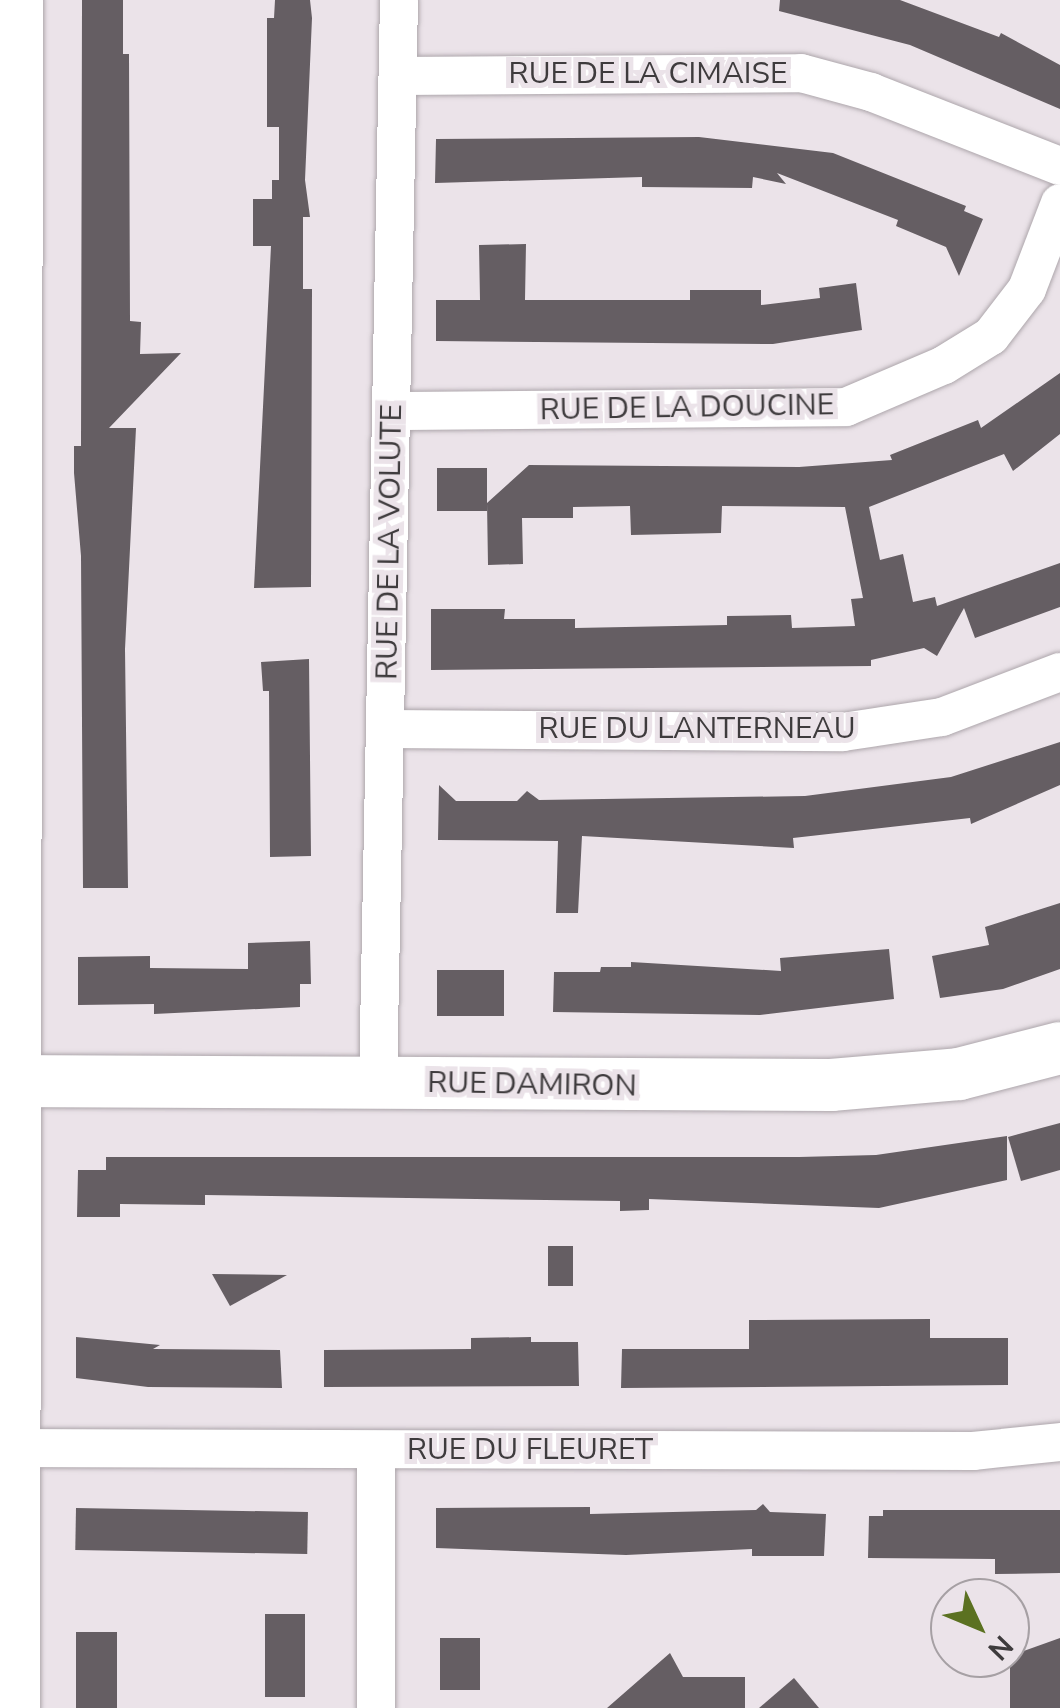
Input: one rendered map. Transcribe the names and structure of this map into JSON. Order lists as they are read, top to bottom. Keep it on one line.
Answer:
{"streets":{"street":["RUE DE LA CIMAISE","RUE DE LA DOUCINE","RUE DE LA VOLUTE","RUE DU LANTERNEAU","RUE DAMIRON","RUE DU FLEURET"]},"crossings":[["RUE DE LA CIMAISE","RUE DE LA VOLUTE"],["RUE DE LA DOUCINE","RUE DE LA VOLUTE"],["RUE DE LA VOLUTE","RUE DU LANTERNEAU"],["RUE DE LA VOLUTE","RUE DAMIRON"]],"north":"bottom right"}
